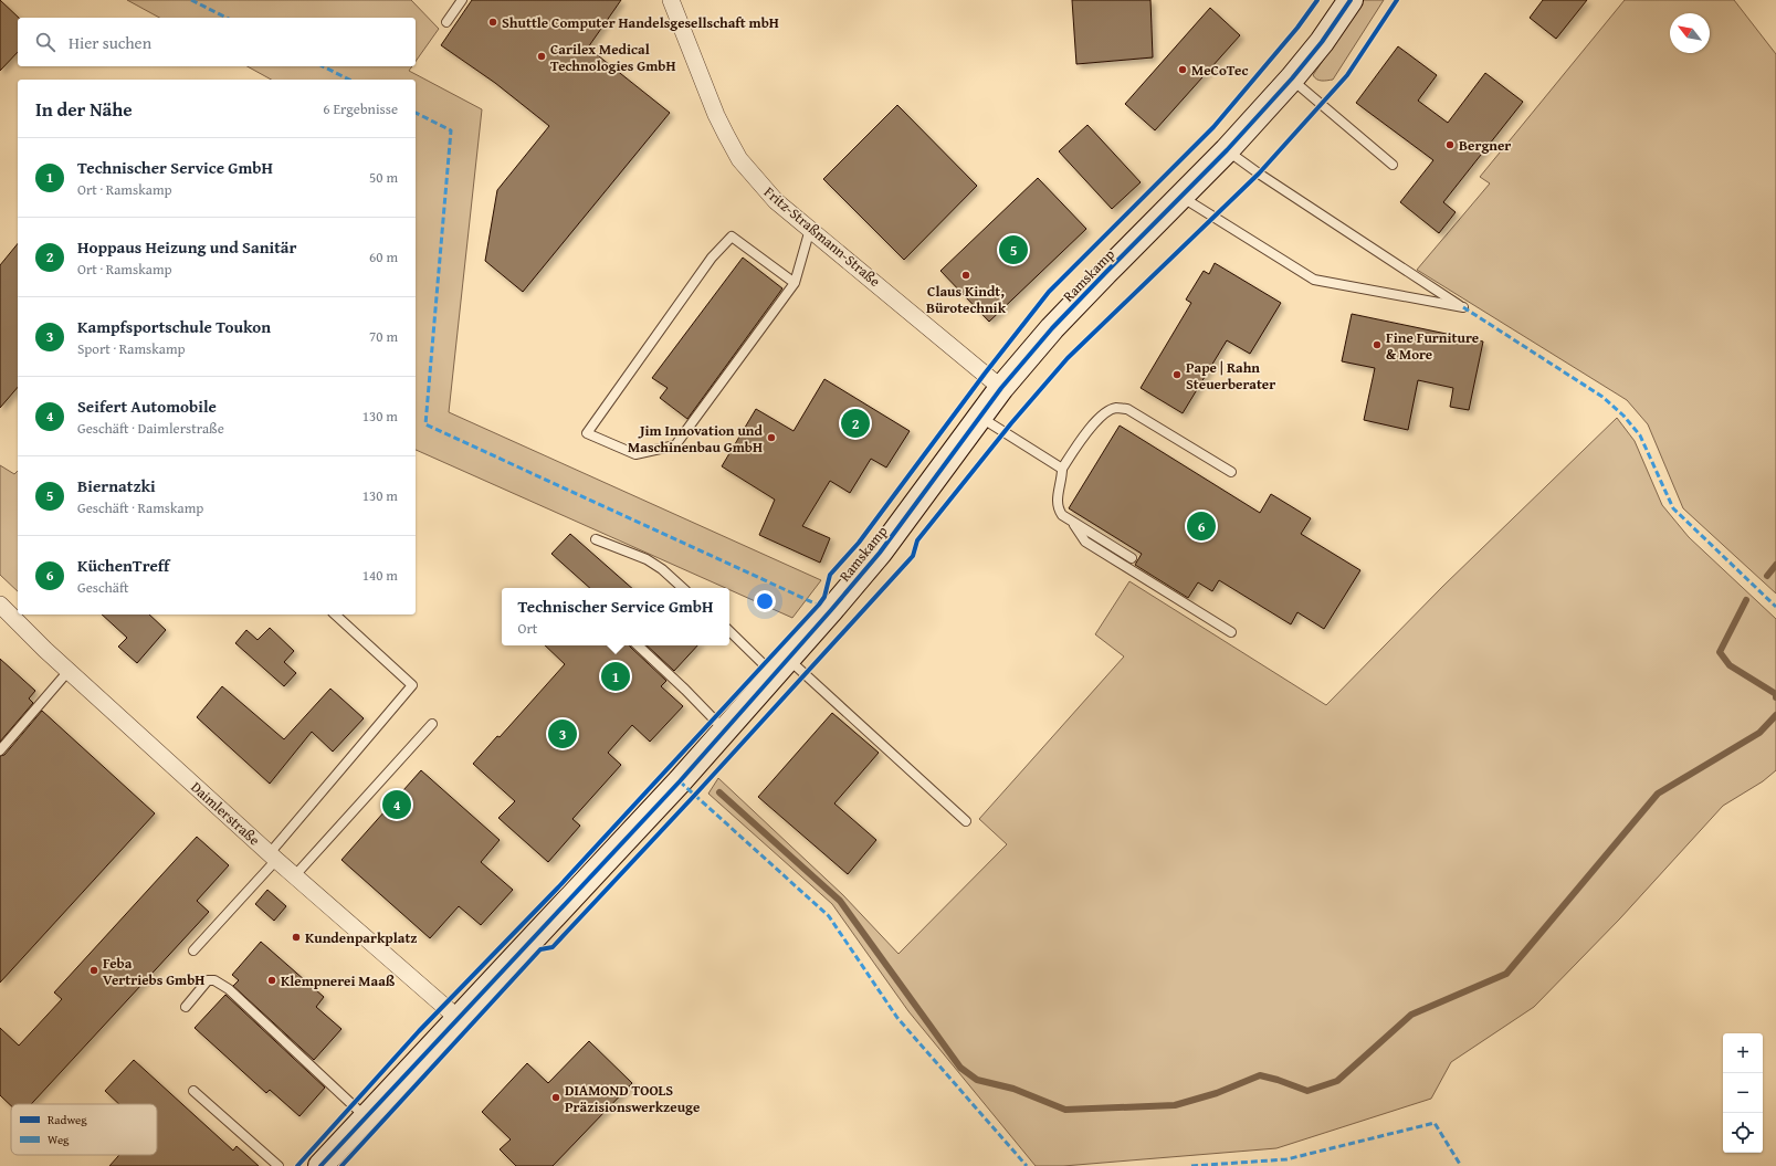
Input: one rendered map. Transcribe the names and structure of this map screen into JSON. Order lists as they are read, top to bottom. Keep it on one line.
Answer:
{"streets":{"street":["Fritz-Straßmann-Straße","Ramskamp","Daimlerstraße"]},"crossings":[["Fritz-Straßmann-Straße","Ramskamp"],["Ramskamp","Daimlerstraße"]],"places":["Shuttle Computer Handelsgesellschaft mbH","Carilex Medical Technologies GmbH","MeCoTec","Bergner","Claus Kindt, Bürotechnik","Fine Furniture & More","Pape | Rahn Steuerberater","Jim Innovation und Maschinenbau GmbH","Kundenparkplatz","Feba Vertriebs GmbH","Klempnerei Maaß","DIAMOND TOOLS Präzisionswerkzeuge"],"legend":["Radweg","Weg"],"north":"top left","page":{"search":"Hier suchen","heading":["In der Nähe","6 Ergebnisse"],"list":[{"mark":"1","name":"Technischer Service GmbH","note":"Ort · Ramskamp","value":"50 m"},{"mark":"2","name":"Hoppaus Heizung und Sanitär","note":"Ort · Ramskamp","value":"60 m"},{"mark":"3","name":"Kampfsportschule Toukon","note":"Sport · Ramskamp","value":"70 m"},{"mark":"4","name":"Seifert Automobile","note":"Geschäft · Daimlerstraße","value":"130 m"},{"mark":"5","name":"Biernatzki","note":"Geschäft · Ramskamp","value":"130 m"},{"mark":"6","name":"KüchenTreff","note":"Geschäft","value":"140 m"}],"pins":["5","2","6","1","3","4"],"popup":["Technischer Service GmbH","Ort"],"map_buttons":["+","−"]}}
